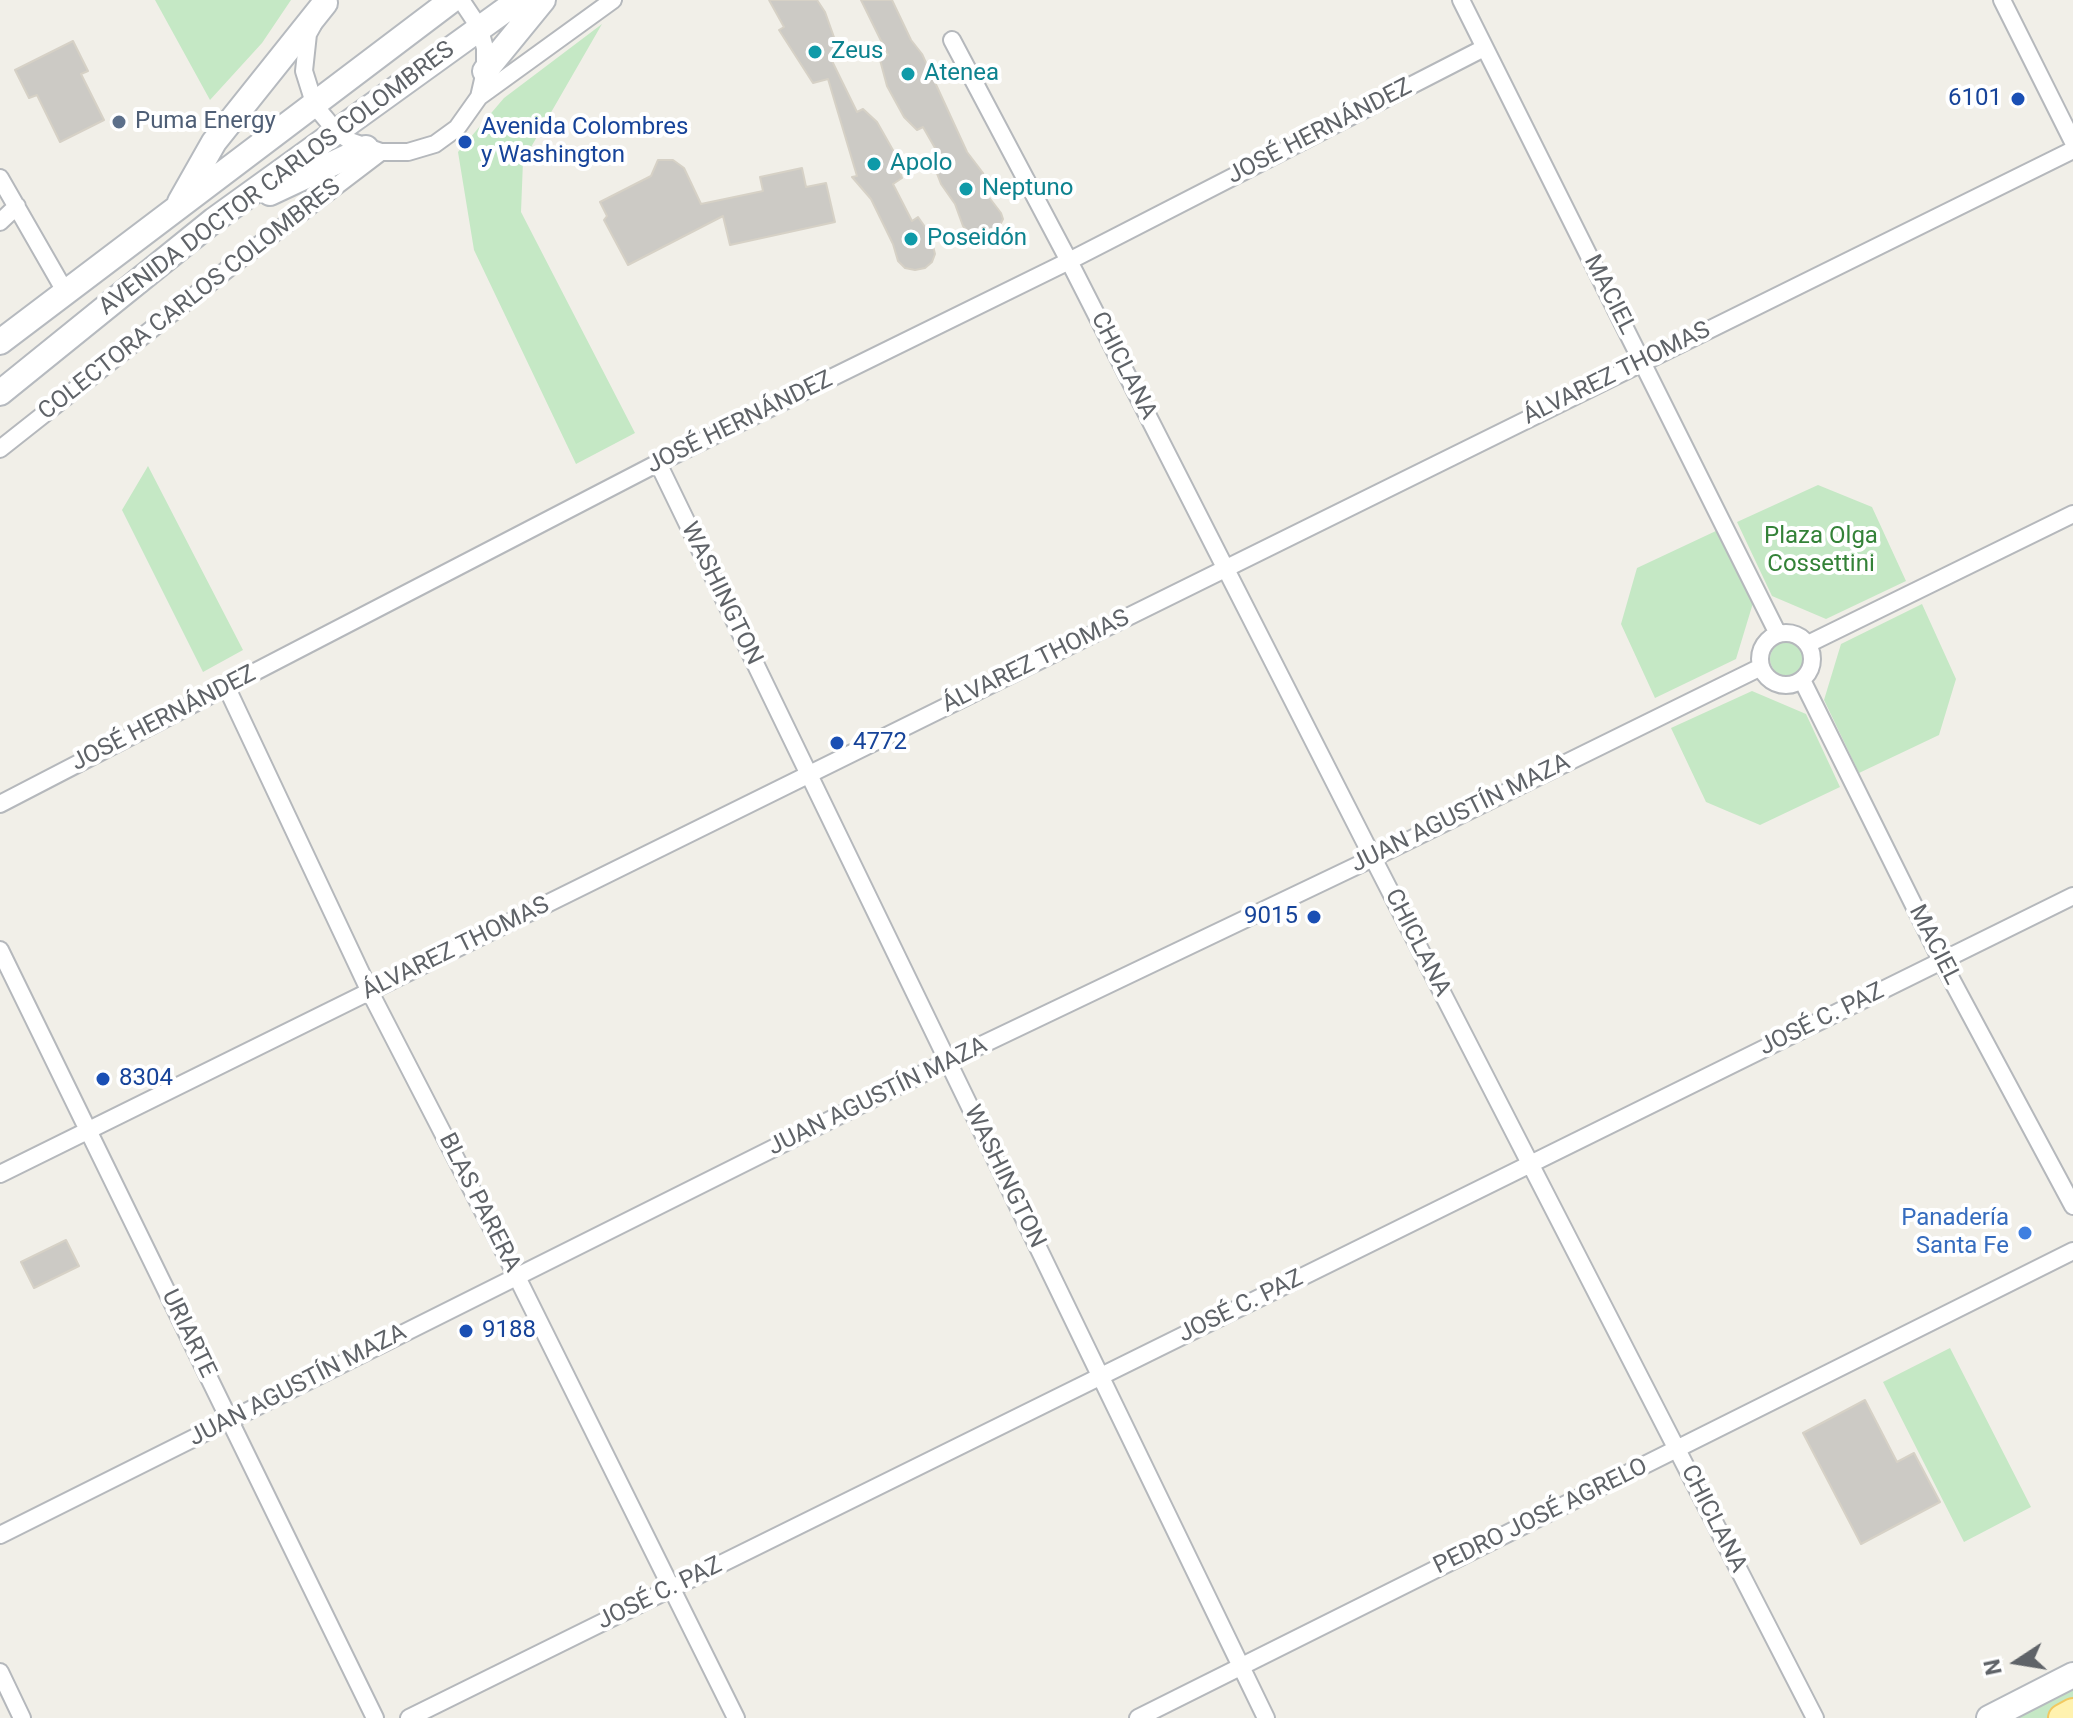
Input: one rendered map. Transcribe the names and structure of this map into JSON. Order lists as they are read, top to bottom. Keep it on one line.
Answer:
{"streets":{"main road":["AVENIDA DOCTOR CARLOS COLOMBRES"],"street":["JOSÉ HERNÁNDEZ","MACIEL","COLECTORA CARLOS COLOMBRES","CHICLANA","ÁLVAREZ THOMAS","WASHINGTON","JUAN AGUSTÍN MAZA","JOSÉ C. PAZ","BLAS PARERA","URIARTE","PEDRO JOSÉ AGRELO"]},"crossings":[["JOSÉ HERNÁNDEZ","MACIEL"],["JOSÉ HERNÁNDEZ","CHICLANA"],["JOSÉ HERNÁNDEZ","WASHINGTON"],["JOSÉ HERNÁNDEZ","BLAS PARERA"],["MACIEL","ÁLVAREZ THOMAS"],["MACIEL","JUAN AGUSTÍN MAZA"],["MACIEL","JOSÉ C. PAZ"],["CHICLANA","ÁLVAREZ THOMAS"],["CHICLANA","JUAN AGUSTÍN MAZA"],["CHICLANA","JOSÉ C. PAZ"],["CHICLANA","PEDRO JOSÉ AGRELO"],["ÁLVAREZ THOMAS","WASHINGTON"],["ÁLVAREZ THOMAS","BLAS PARERA"],["ÁLVAREZ THOMAS","URIARTE"],["WASHINGTON","JUAN AGUSTÍN MAZA"],["WASHINGTON","JOSÉ C. PAZ"],["WASHINGTON","PEDRO JOSÉ AGRELO"],["JUAN AGUSTÍN MAZA","BLAS PARERA"],["JUAN AGUSTÍN MAZA","URIARTE"],["JOSÉ C. PAZ","BLAS PARERA"]],"parks":["Plaza Olga Cossettini"],"places":["Zeus","Atenea","6101","Puma Energy","Avenida Colombres y Washington","Apolo","Neptuno","Poseidón","4772","9015","8304","Panadería Santa Fe","9188"],"north":"left"}
